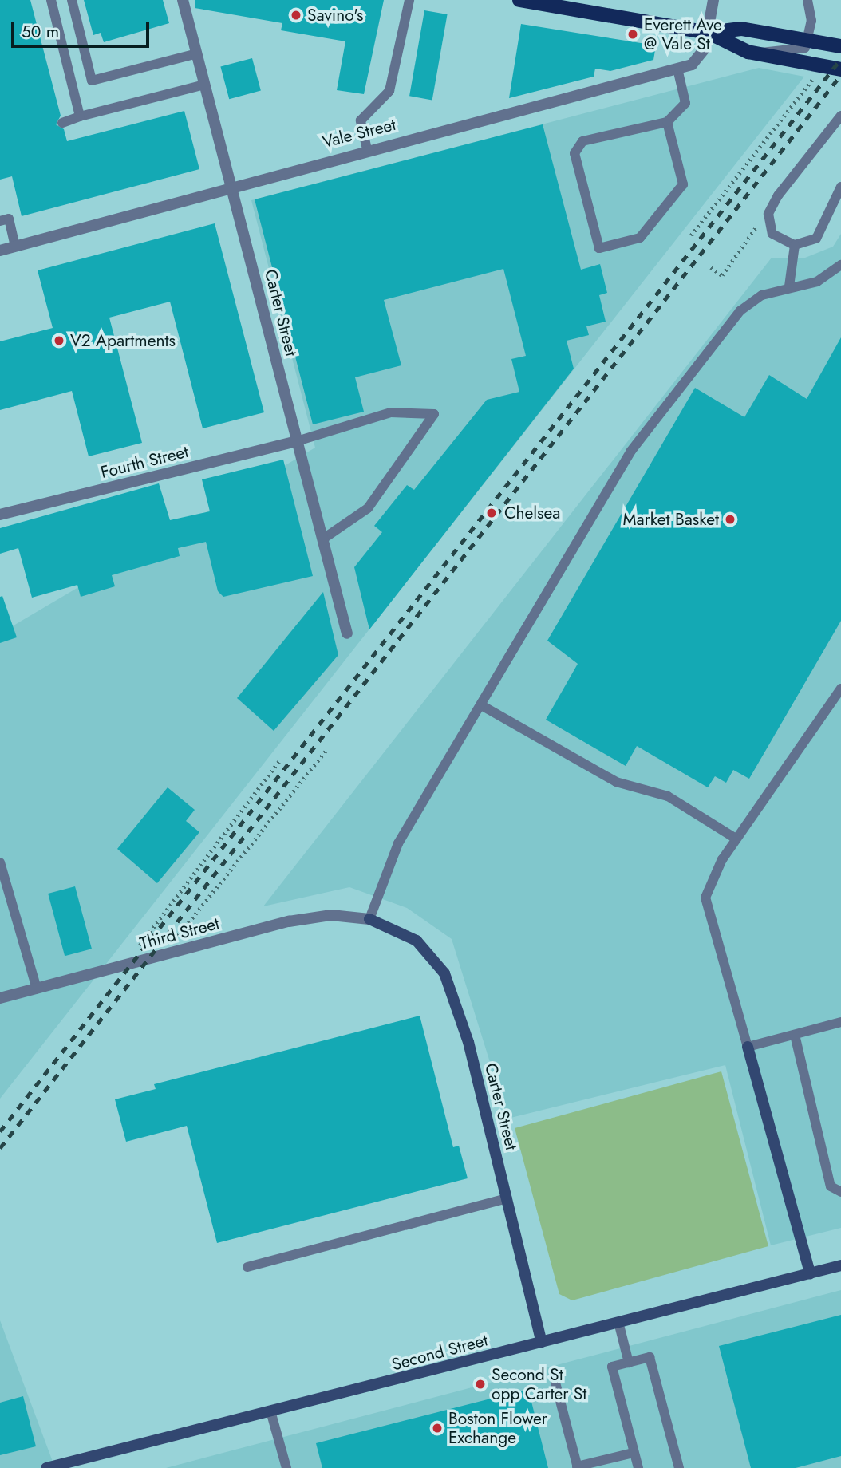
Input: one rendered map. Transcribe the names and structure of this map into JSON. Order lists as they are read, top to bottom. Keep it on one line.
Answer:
{"streets":{"main road":["Carter Street","Second Street"],"street":["Vale Street","Fourth Street","Third Street"]},"crossings":[["Vale Street","Carter Street"],["Carter Street","Fourth Street"],["Carter Street","Third Street"],["Carter Street","Second Street"]],"places":["Savino's","Everett Ave @ Vale St","V2 Apartments","Chelsea","Market Basket","Second St opp Carter St","Boston Flower Exchange"],"scale_bar":"50 m"}
